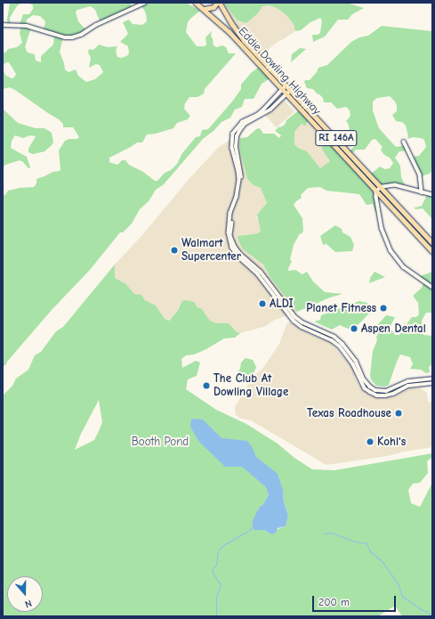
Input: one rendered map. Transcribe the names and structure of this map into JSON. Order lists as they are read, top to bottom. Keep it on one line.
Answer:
{"streets":{"main road":["Eddie Dowling Highway","RI 146A"]},"parks":["Booth Pond"],"places":["Walmart Supercenter","ALDI","Planet Fitness","Aspen Dental","The Club At Dowling Village","Texas Roadhouse","Kohl's"],"scale_bar":"200 m","north":"bottom"}
